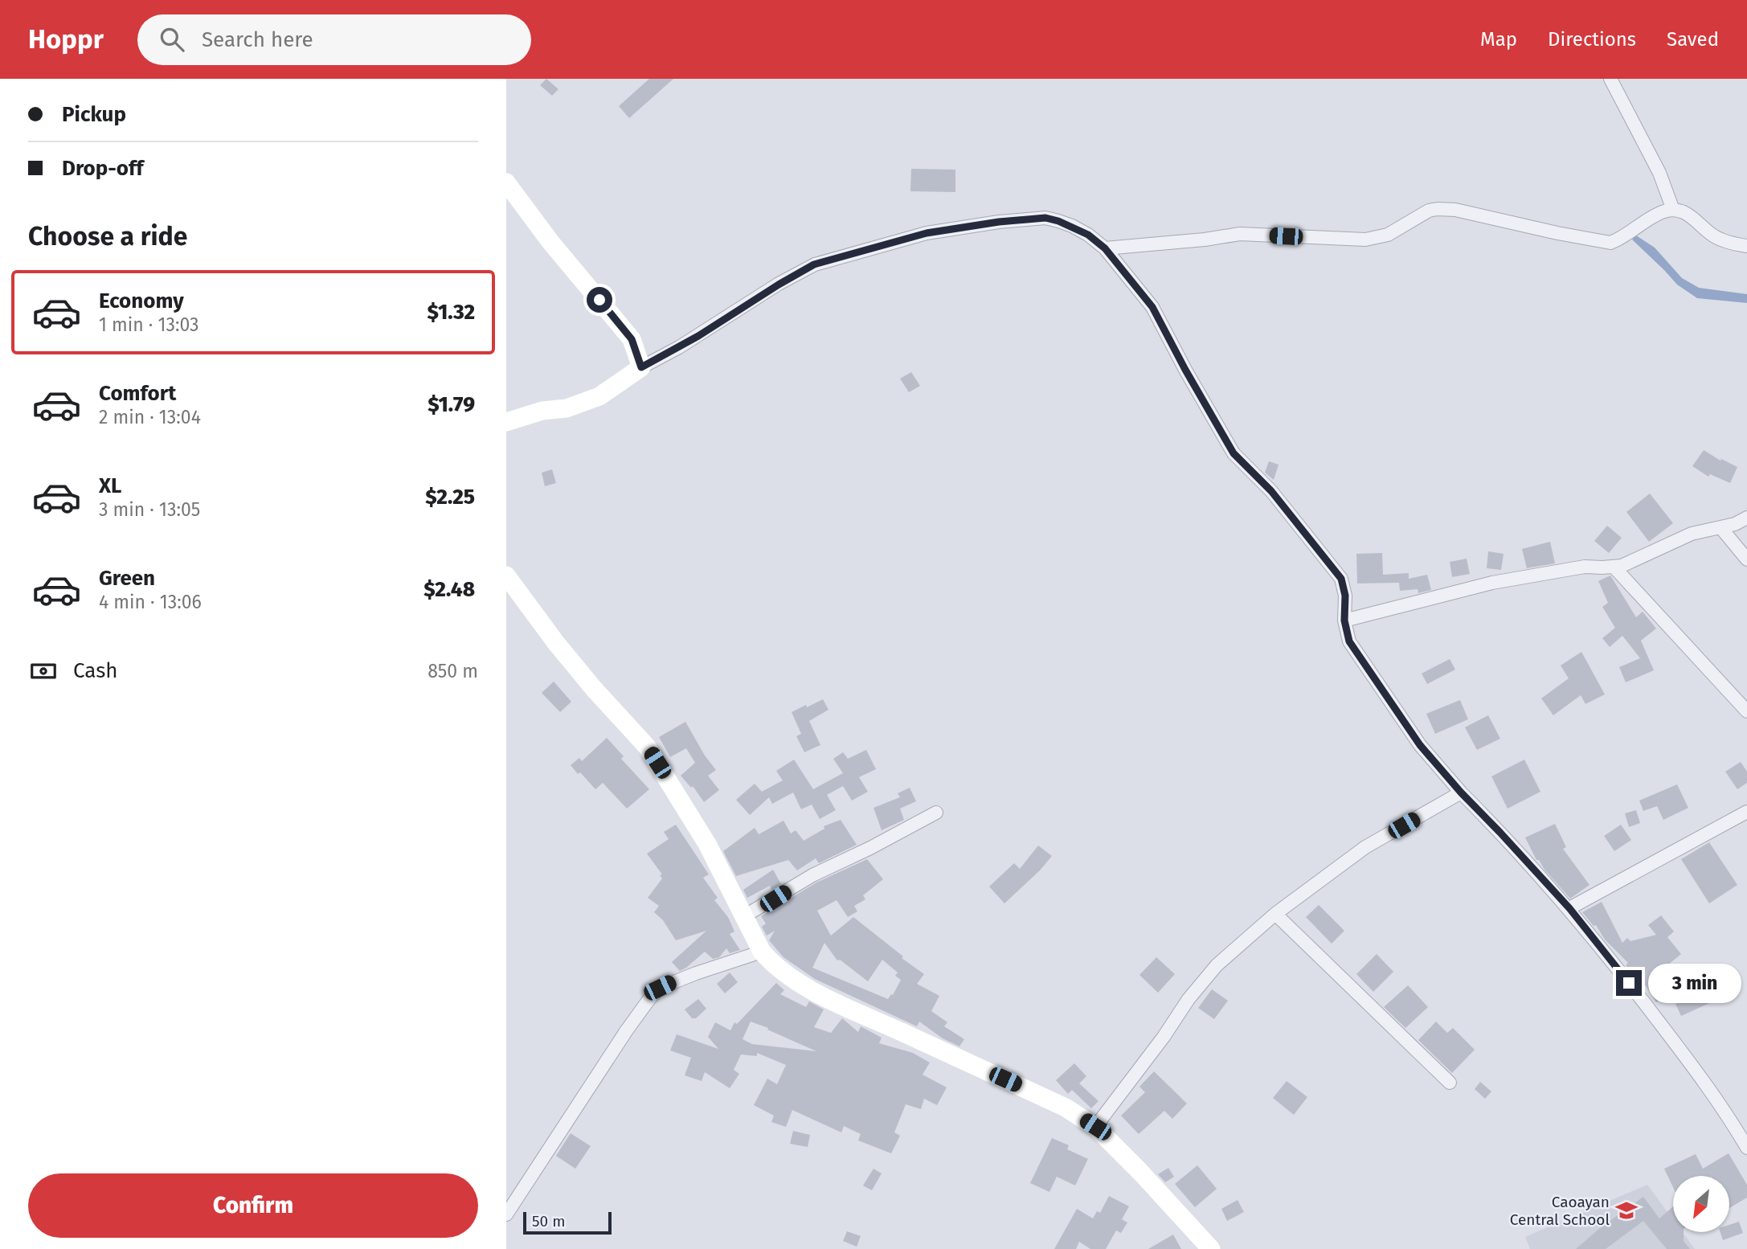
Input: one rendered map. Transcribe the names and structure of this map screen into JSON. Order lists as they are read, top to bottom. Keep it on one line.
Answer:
{"places":{"school or university":["Caoayan Central School"]},"scale_bar":"50 m","north":"bottom left","page":{"header":"Hoppr","search":"Search here","nav":["Map","Directions","Saved"],"banner":["Pickup","Drop-off"],"heading":"Choose a ride","list":[{"name":"Economy","note":"1 min · 13:03","value":"$1.32"},{"name":"Comfort","note":"2 min · 13:04","value":"$1.79"},{"name":"XL","note":"3 min · 13:05","value":"$2.25"},{"name":"Green","note":"4 min · 13:06","value":"$2.48"}],"pay":["Cash","850 m"],"bubble":"3 min","buttons":"Confirm","scale":"50 m"}}
